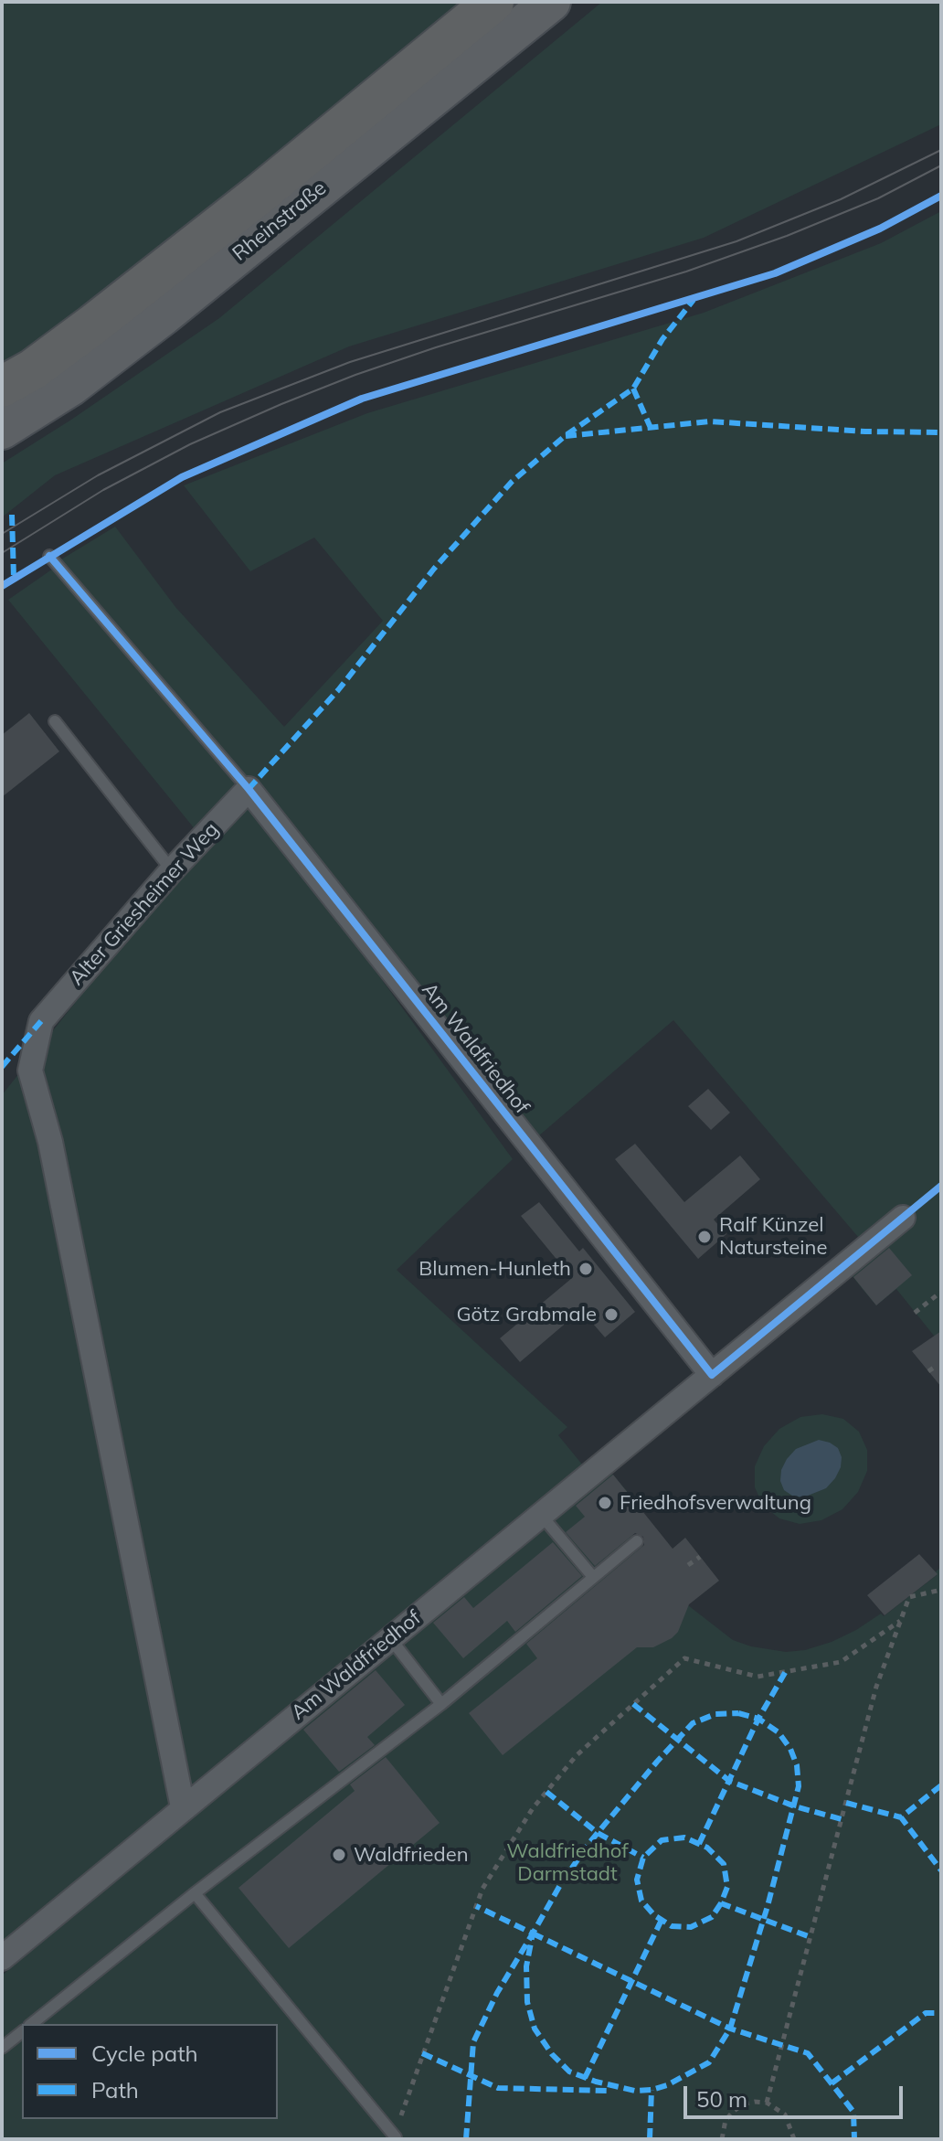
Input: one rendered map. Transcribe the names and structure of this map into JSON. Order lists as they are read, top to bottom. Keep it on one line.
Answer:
{"streets":{"main road":["Rheinstraße"],"street":["Alter Griesheimer Weg","Am Waldfriedhof"]},"crossings":[["Alter Griesheimer Weg","Am Waldfriedhof"]],"parks":["Waldfriedhof Darmstadt"],"places":["Ralf Künzel Natursteine","Blumen-Hunleth","Götz Grabmale","Friedhofsverwaltung","Waldfrieden"],"legend":["Cycle path","Path"],"scale_bar":"50 m"}
